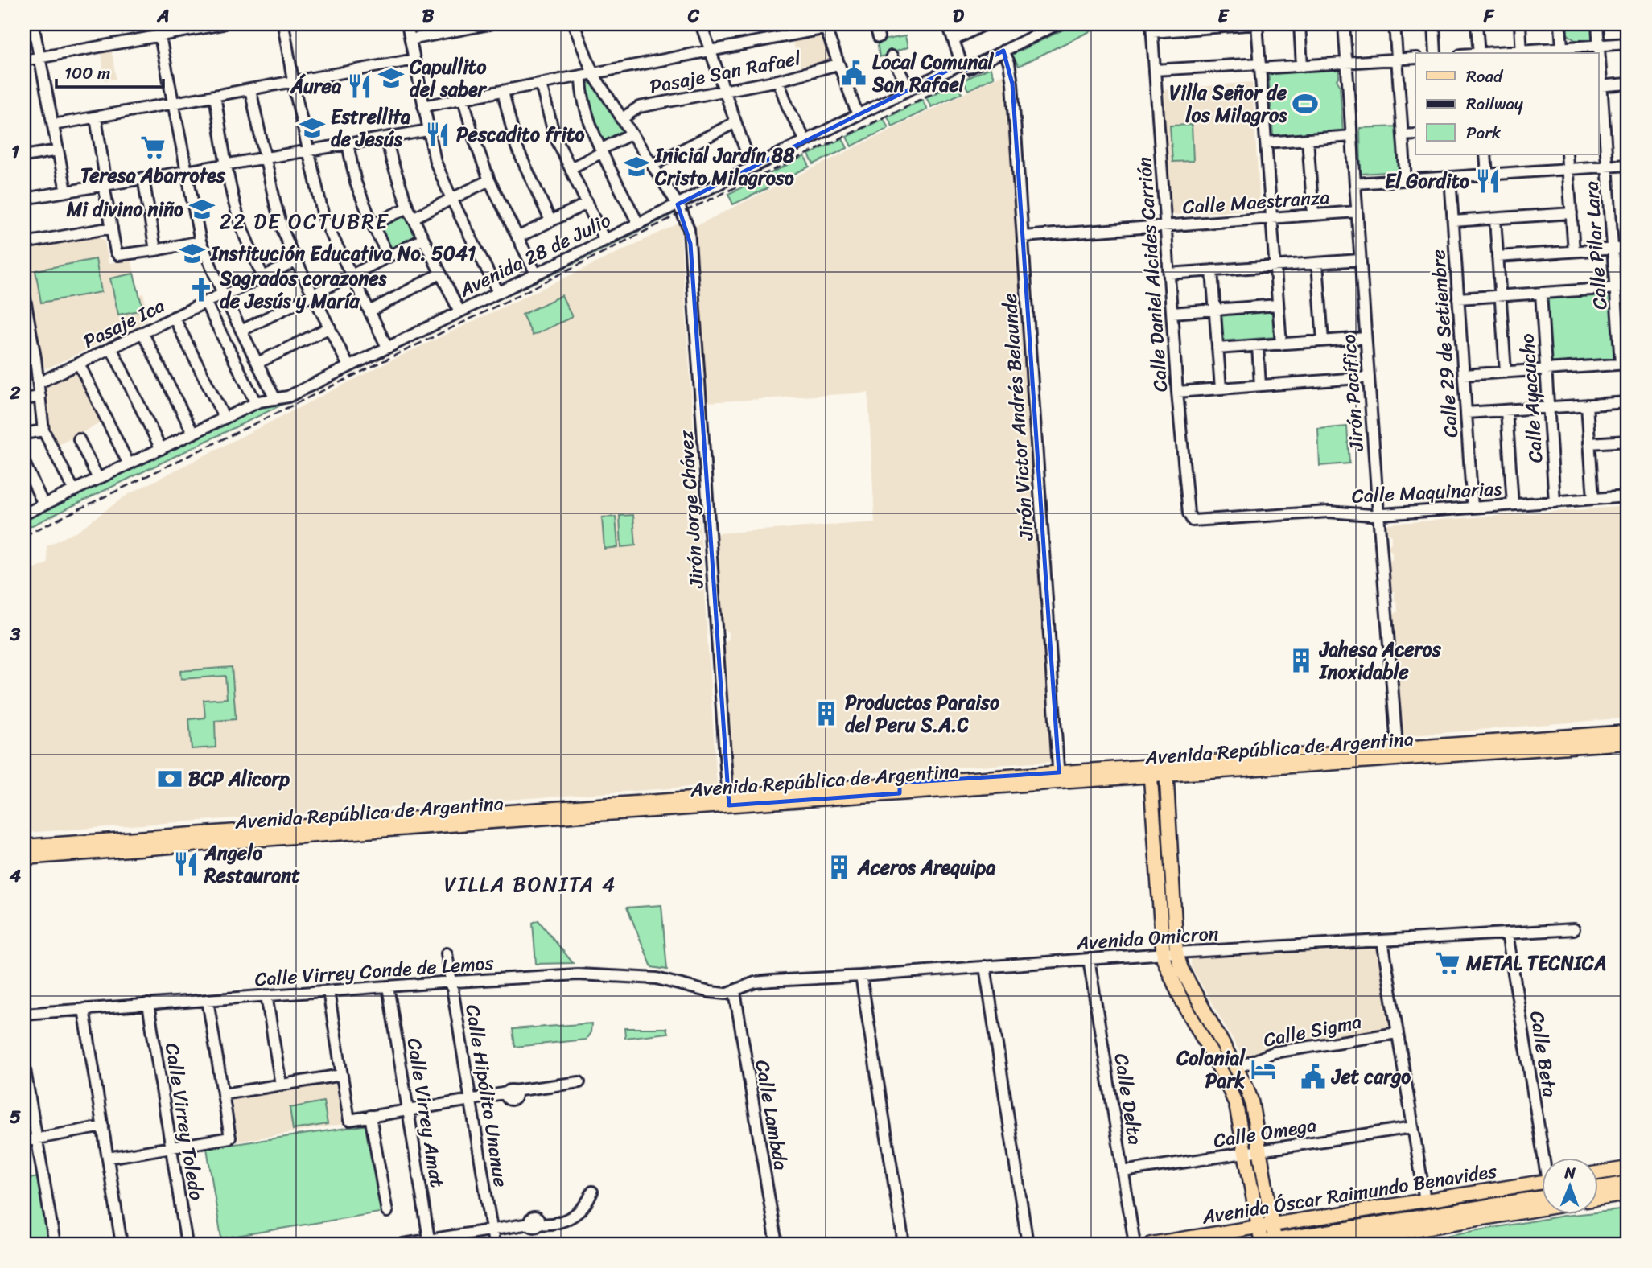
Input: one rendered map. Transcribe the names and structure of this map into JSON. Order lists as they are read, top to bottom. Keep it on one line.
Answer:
{"streets":{"main road":["Avenida República de Argentina","Avenida Óscar Raimundo Benavides"],"street":["Pasaje San Rafael","Calle Maestranza","Calle Pilar Lara","Avenida 28 de Julio","Calle Daniel Alcides Carrión","Pasaje Ica","Calle 29 de Setiembre","Jirón Pacífico","Calle Ayacucho","Jirón Victor Andrés Belaunde","Calle Maquinarias","Jirón Jorge Chávez","Avenida Omicron","Calle Virrey Conde de Lemos","Calle Sigma","Calle Beta","Calle Hipólito Unanue","Calle Delta","Calle Virrey Amat","Calle Lambda","Calle Virrey Toledo","Calle Omega"]},"crossings":[["Pasaje San Rafael","Jirón Jorge Chávez"],["Calle Maestranza","Calle Daniel Alcides Carrión"],["Calle Maestranza","Jirón Pacífico"],["Calle Maestranza","Jirón Victor Andrés Belaunde"],["Avenida 28 de Julio","Jirón Victor Andrés Belaunde"],["Avenida 28 de Julio","Jirón Jorge Chávez"],["Calle Daniel Alcides Carrión","Calle Maquinarias"],["Calle 29 de Setiembre","Calle Maquinarias"],["Jirón Pacífico","Calle Maquinarias"],["Jirón Pacífico","Avenida República de Argentina"],["Calle Ayacucho","Calle Maquinarias"],["Jirón Victor Andrés Belaunde","Avenida República de Argentina"],["Jirón Jorge Chávez","Avenida República de Argentina"],["Avenida Omicron","Calle Virrey Conde de Lemos"],["Avenida Omicron","Calle Beta"],["Avenida Omicron","Calle Delta"],["Avenida Omicron","Calle Lambda"],["Calle Virrey Conde de Lemos","Calle Hipólito Unanue"],["Calle Virrey Conde de Lemos","Calle Virrey Amat"],["Calle Virrey Conde de Lemos","Calle Lambda"],["Calle Virrey Conde de Lemos","Calle Virrey Toledo"],["Calle Delta","Calle Omega"]],"districts":["22 DE OCTUBRE","VILLA BONITA 4"],"places":{"public building":["Local Comunal San Rafael","Jet cargo"],"school or university":["Capullito del saber","Estrellita de Jesús","Inicial Jardín 88 Cristo Milagroso","Mi divino niño","Institución Educativa No. 5041"],"restaurant":["Áurea","Pescadito frito","El Gordito","Angelo Restaurant"],"sports":["Villa Señor de los Milagros"],"supermarket":["Teresa Abarrotes","METAL TECNICA"],"church":["Sagrados corazones de Jesús y María"],"building":["Jahesa Aceros Inoxidable","Productos Paraiso del Peru S.A.C","Aceros Arequipa"],"bank":["BCP Alicorp"],"hotel":["Colonial Park"]},"legend":["Road","Railway","Park"],"scale_bar":"100 m","north":"top","grid":{"columns":["A","B","C","D","E","F"],"rows":["1","2","3","4","5"]}}
